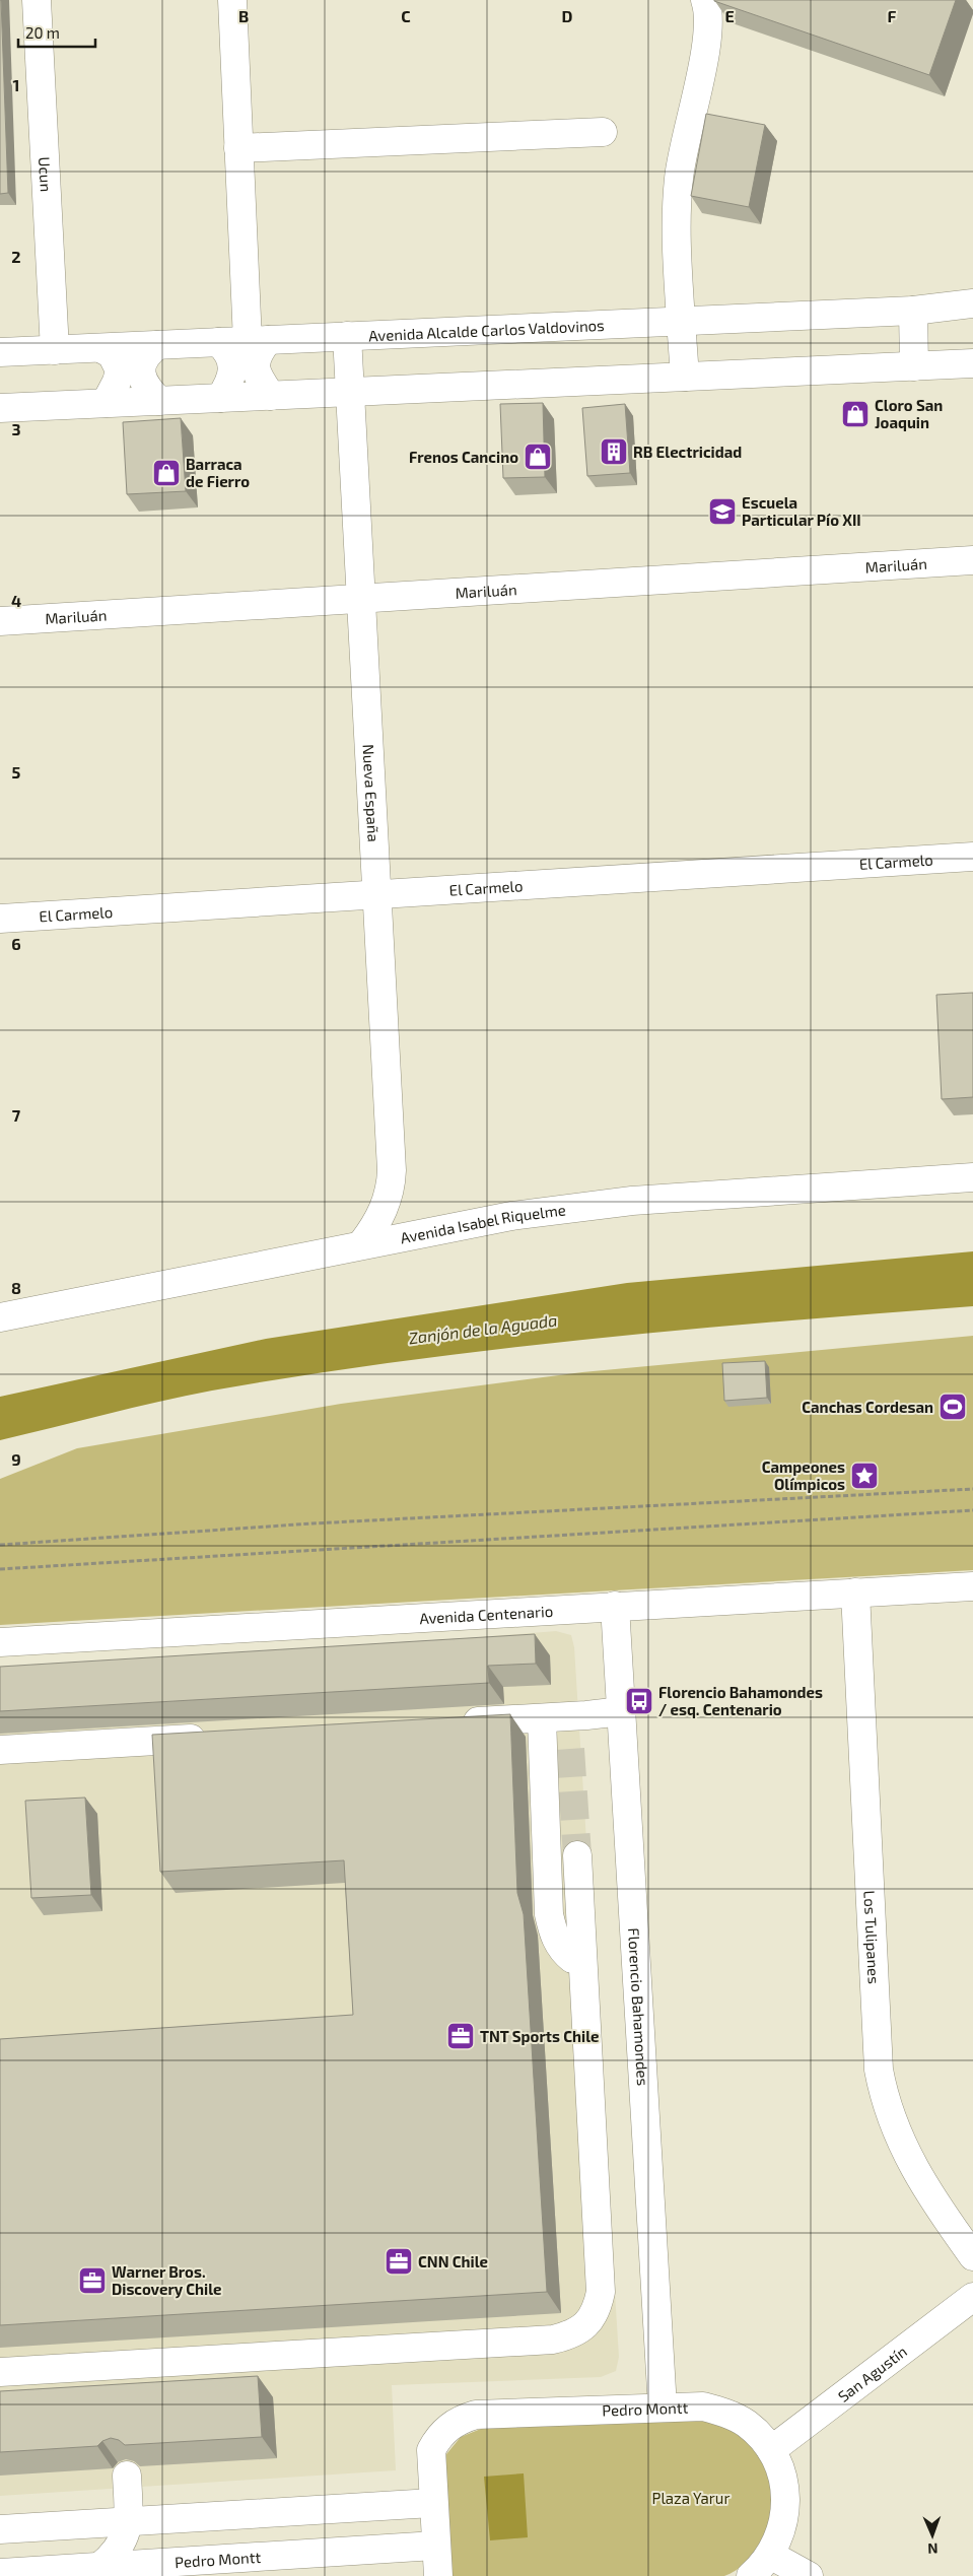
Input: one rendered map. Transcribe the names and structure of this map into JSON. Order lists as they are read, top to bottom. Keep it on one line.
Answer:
{"streets":{"main road":["Ucun","Avenida Alcalde Carlos Valdovinos","Mariluán","Nueva España","El Carmelo","Avenida Isabel Riquelme","Avenida Centenario","Los Tulipanes","Florencio Bahamondes","San Agustín","Pedro Montt"]},"crossings":[["Ucun","Avenida Alcalde Carlos Valdovinos"],["Avenida Alcalde Carlos Valdovinos","Nueva España"],["Mariluán","Nueva España"],["Nueva España","El Carmelo"],["Nueva España","Avenida Isabel Riquelme"],["Avenida Centenario","Los Tulipanes"],["Avenida Centenario","Florencio Bahamondes"],["Florencio Bahamondes","Pedro Montt"],["San Agustín","Pedro Montt"]],"water":["Zanjón de la Aguada"],"parks":["Plaza Yarur"],"places":{"shop":["Cloro San Joaquin","Frenos Cancino","Barraca de Fierro"],"building":["RB Electricidad"],"school or university":["Escuela Particular Pío XII"],"sports":["Canchas Cordesan"],"place":["Campeones Olímpicos"],"bus stop":["Florencio Bahamondes / esq. Centenario"],"office":["TNT Sports Chile","CNN Chile","Warner Bros. Discovery Chile"]},"scale_bar":"20 m","north":"bottom","grid":{"columns":["B","C","D","E","F"],"rows":["1","2","3","4","5","6","7","8","9"]}}
